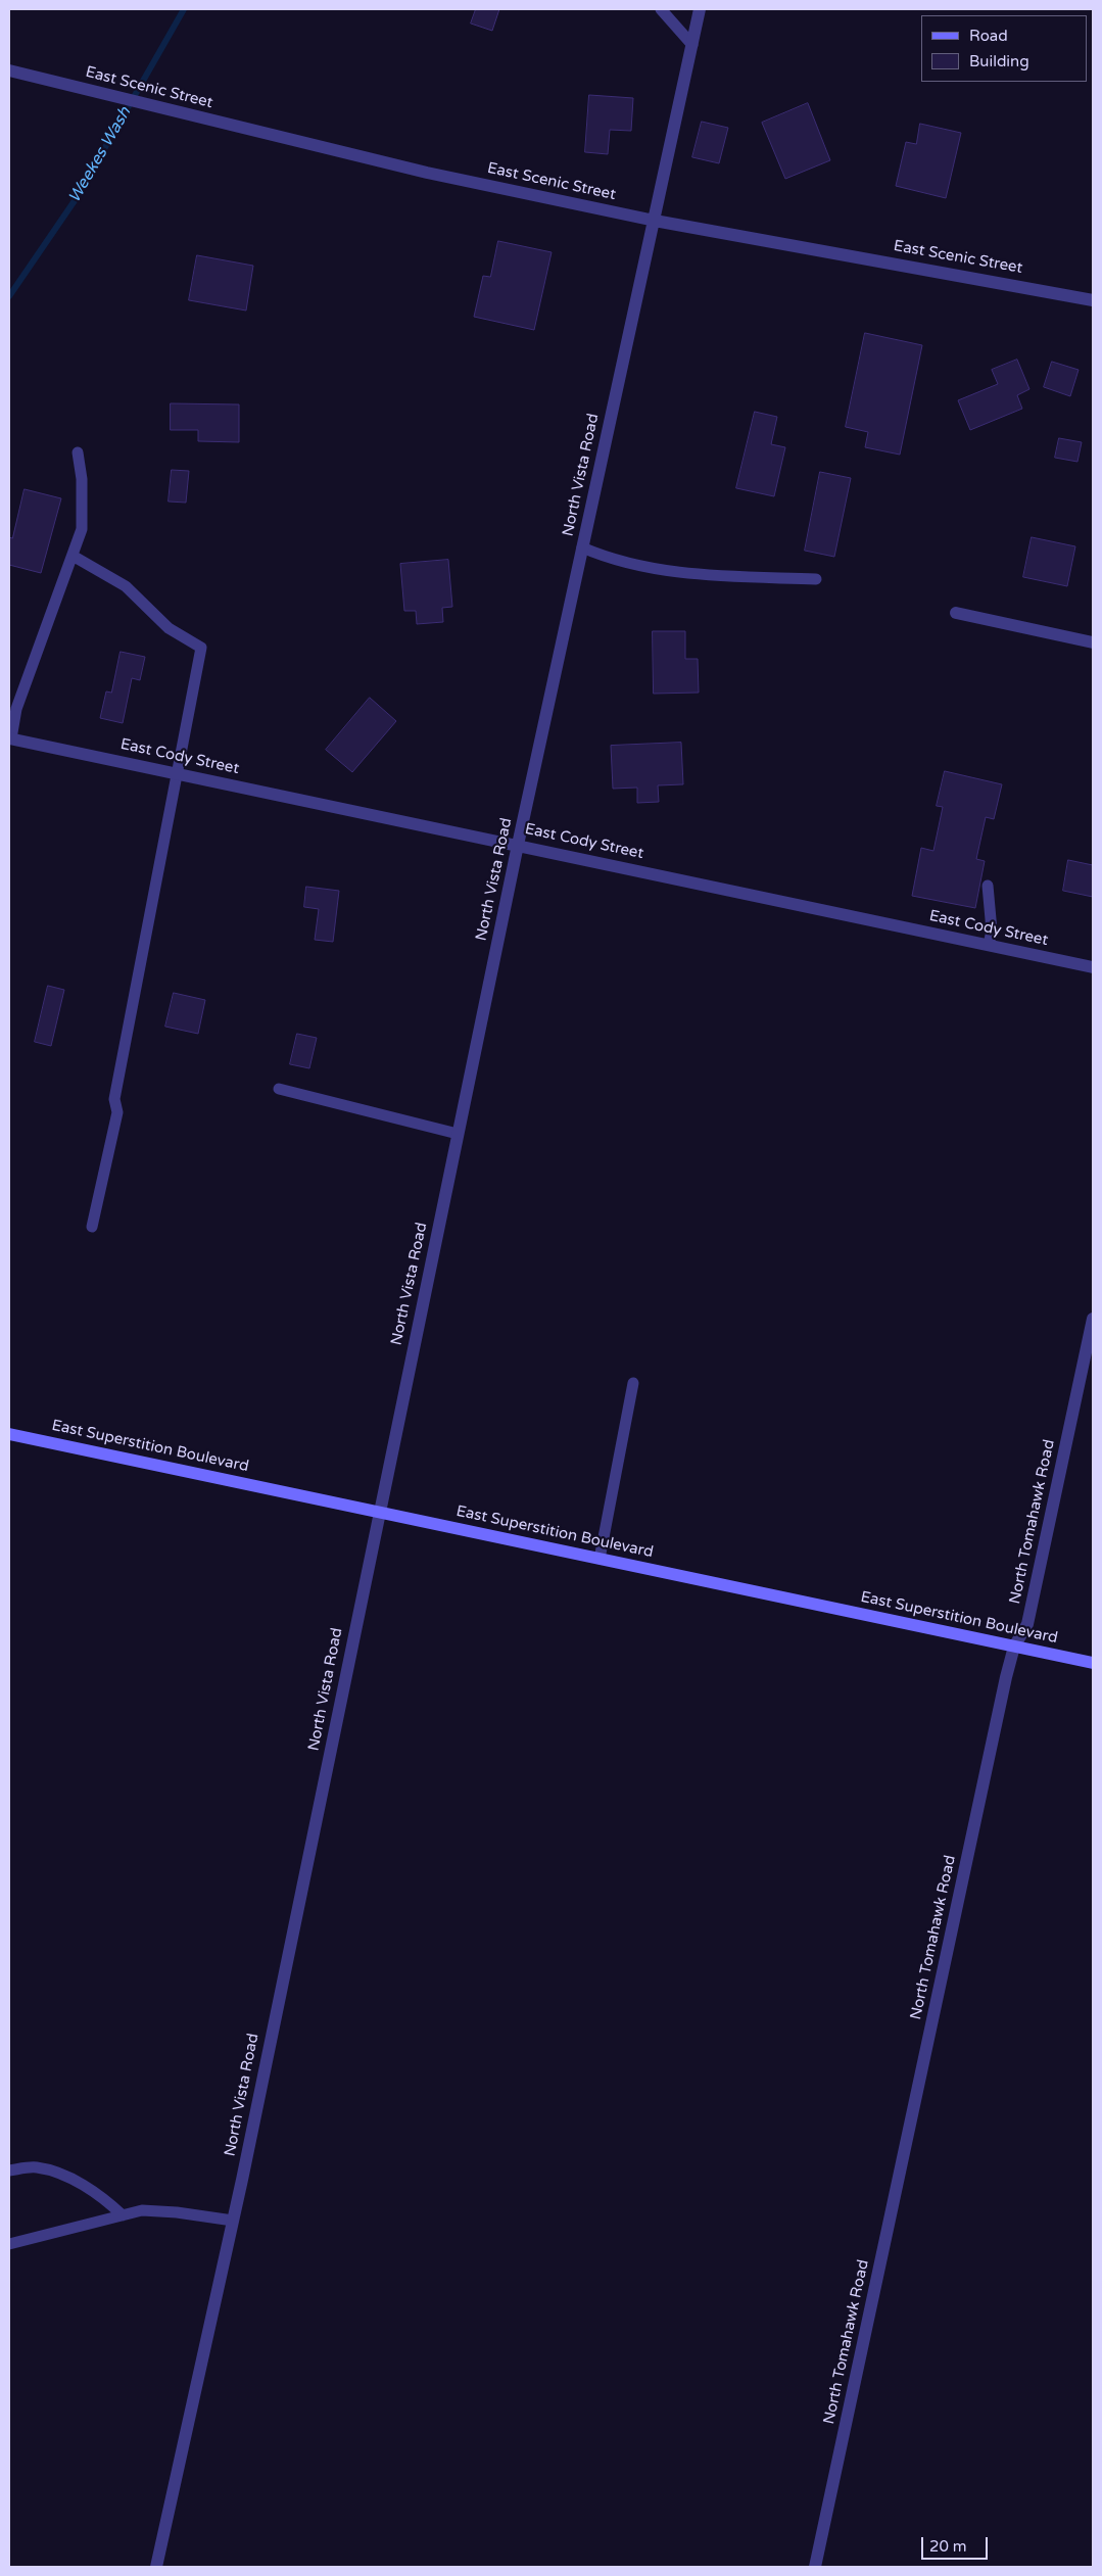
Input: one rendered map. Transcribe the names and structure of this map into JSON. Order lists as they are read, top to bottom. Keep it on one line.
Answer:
{"streets":{"main road":["East Superstition Boulevard"],"street":["East Scenic Street","North Vista Road","East Cody Street","North Tomahawk Road"]},"crossings":[["East Scenic Street","North Vista Road"],["North Vista Road","East Cody Street"],["North Vista Road","East Superstition Boulevard"],["East Superstition Boulevard","North Tomahawk Road"]],"water":["Weekes Wash"],"legend":["Road","Building"],"scale_bar":"20 m"}
